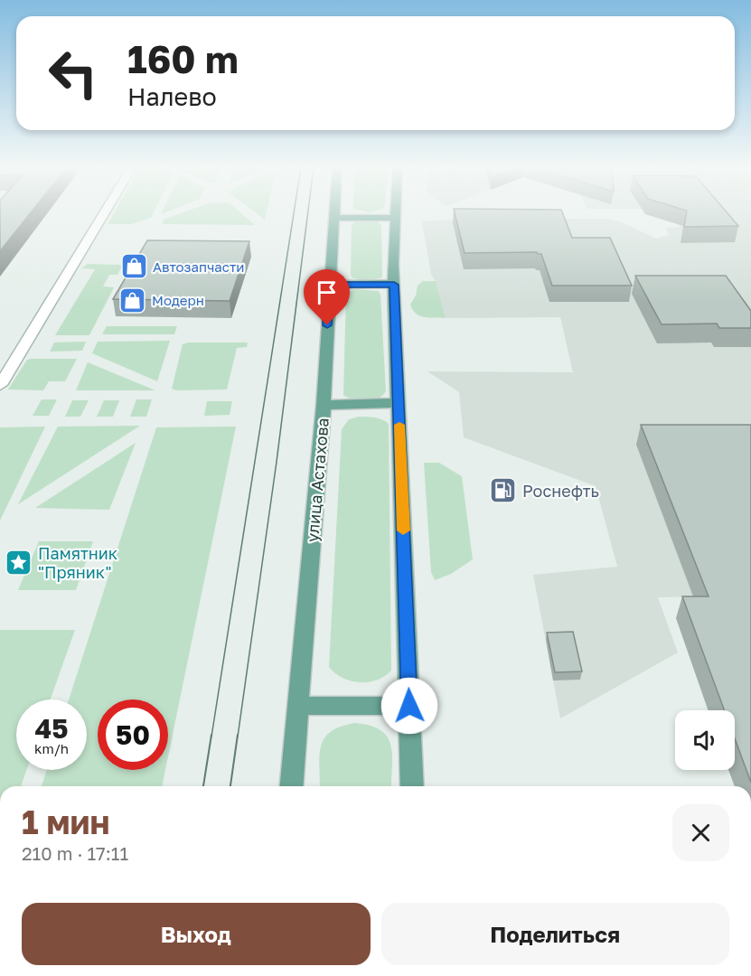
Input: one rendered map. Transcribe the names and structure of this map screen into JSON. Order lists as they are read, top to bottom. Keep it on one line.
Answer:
{"streets":{"main road":["улица Астахова"]},"places":{"shop":["Автозапчасти","Модерн"],"fuel station":["Роснефть"],"place":["Памятник \"Пряник\""]},"page":{"turn":["160 m","Налево"],"speed":"45 km/h","limit":"50","heading":["1 мин","210 m · 17:11"],"buttons":["Выход","Поделиться"]}}
